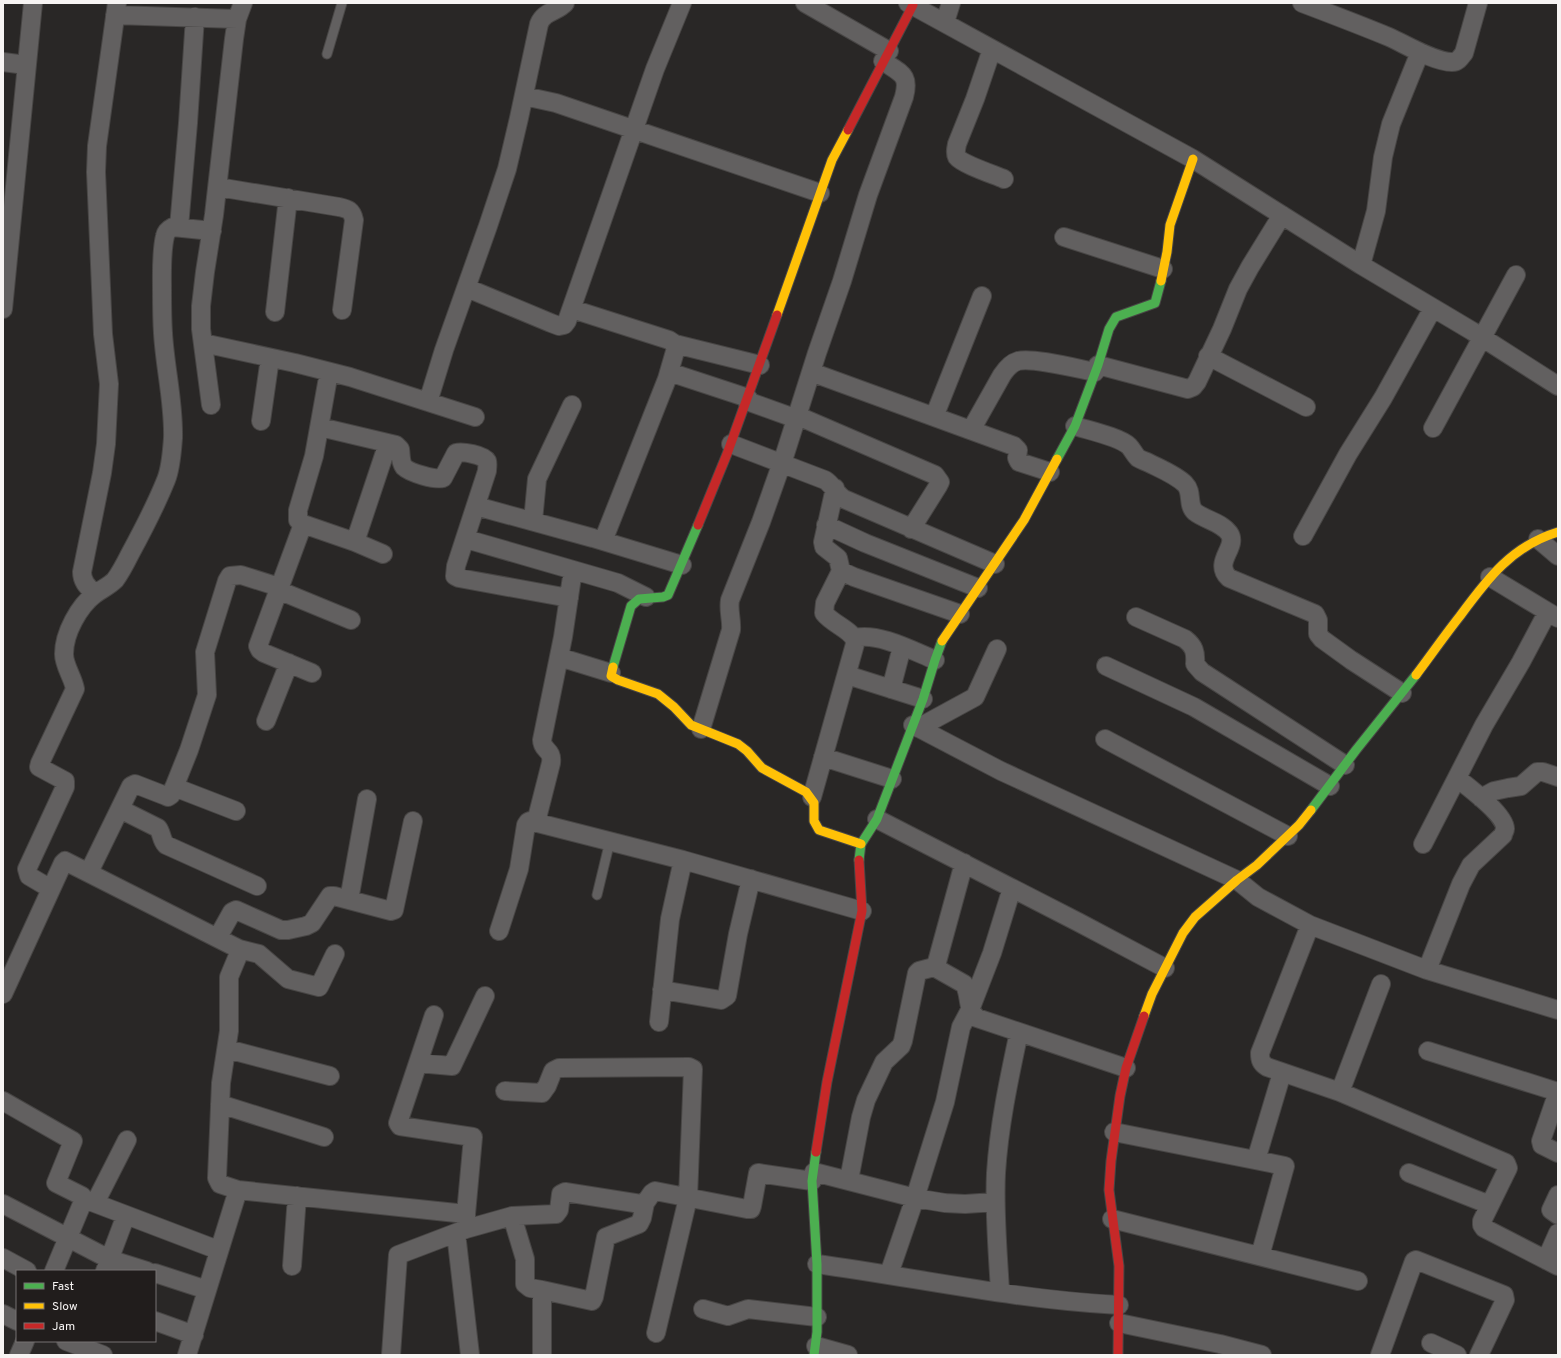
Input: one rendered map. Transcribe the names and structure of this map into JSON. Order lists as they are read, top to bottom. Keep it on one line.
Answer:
{"legend":["Fast","Slow","Jam"]}
